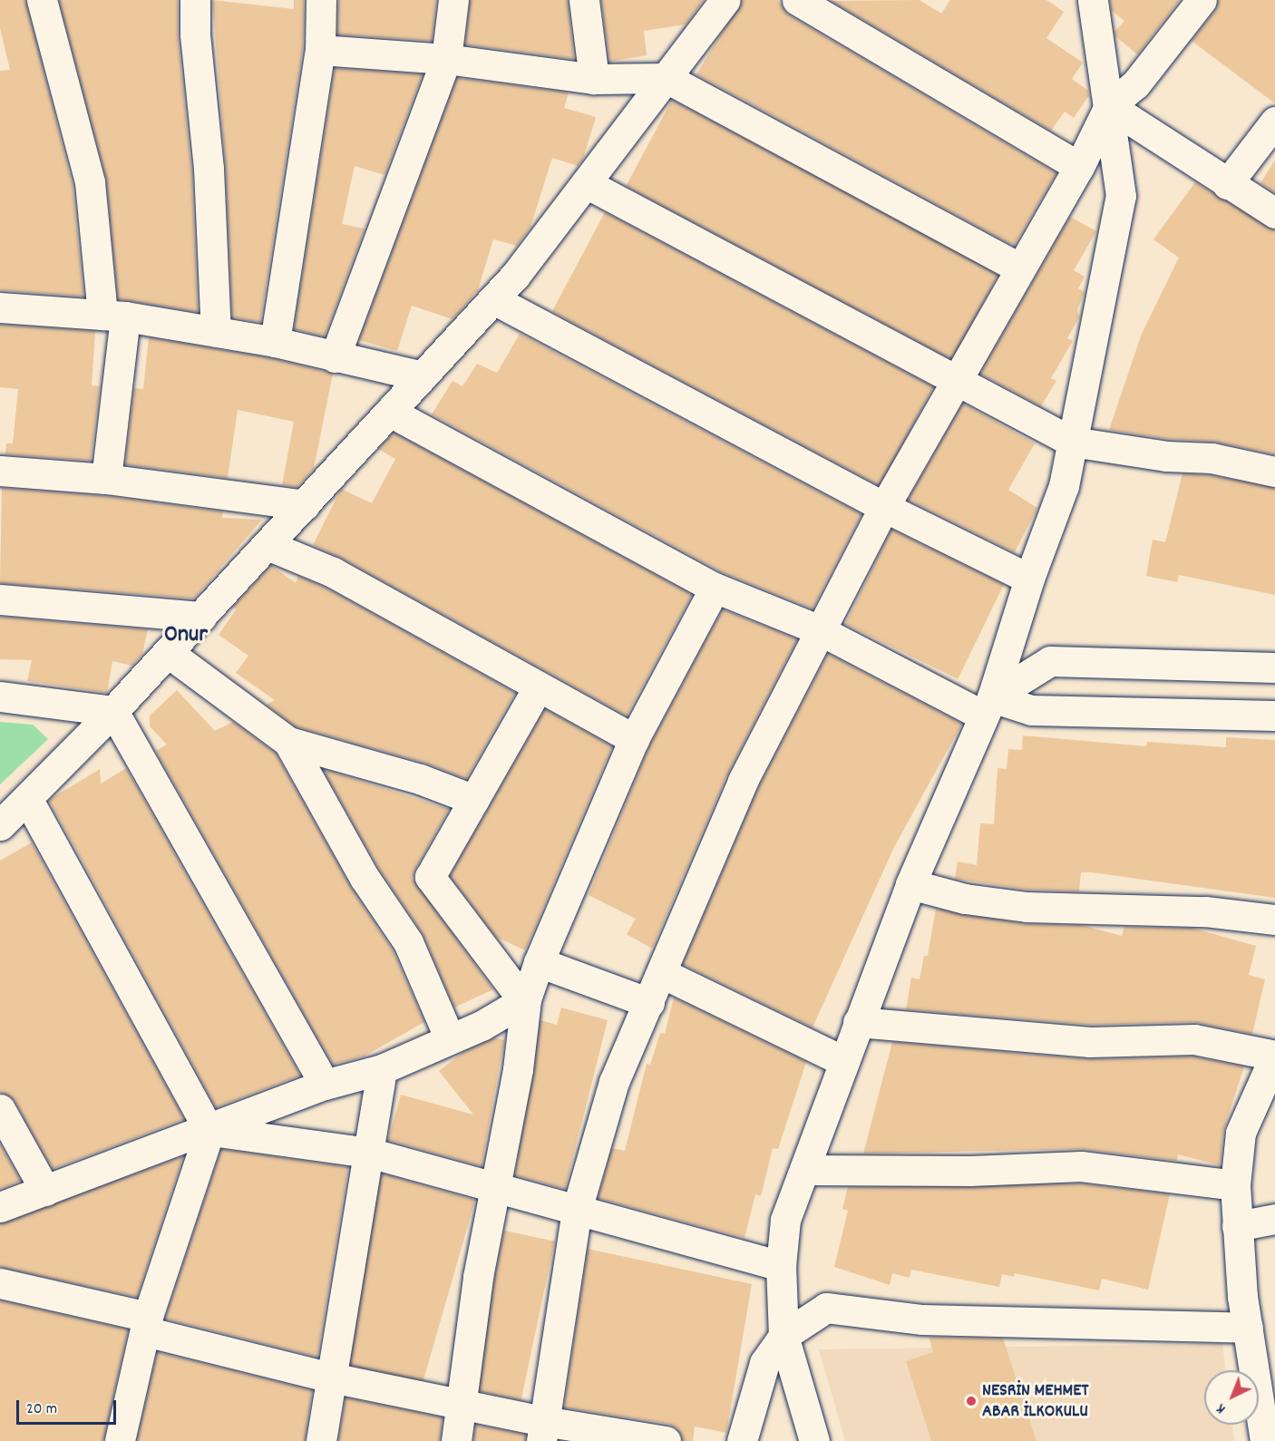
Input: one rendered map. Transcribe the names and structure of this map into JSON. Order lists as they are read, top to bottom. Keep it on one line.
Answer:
{"districts":["Onur"],"places":["NESRİN MEHMET ABAR İLKOKULU"],"scale_bar":"20 m","north":"bottom left"}
